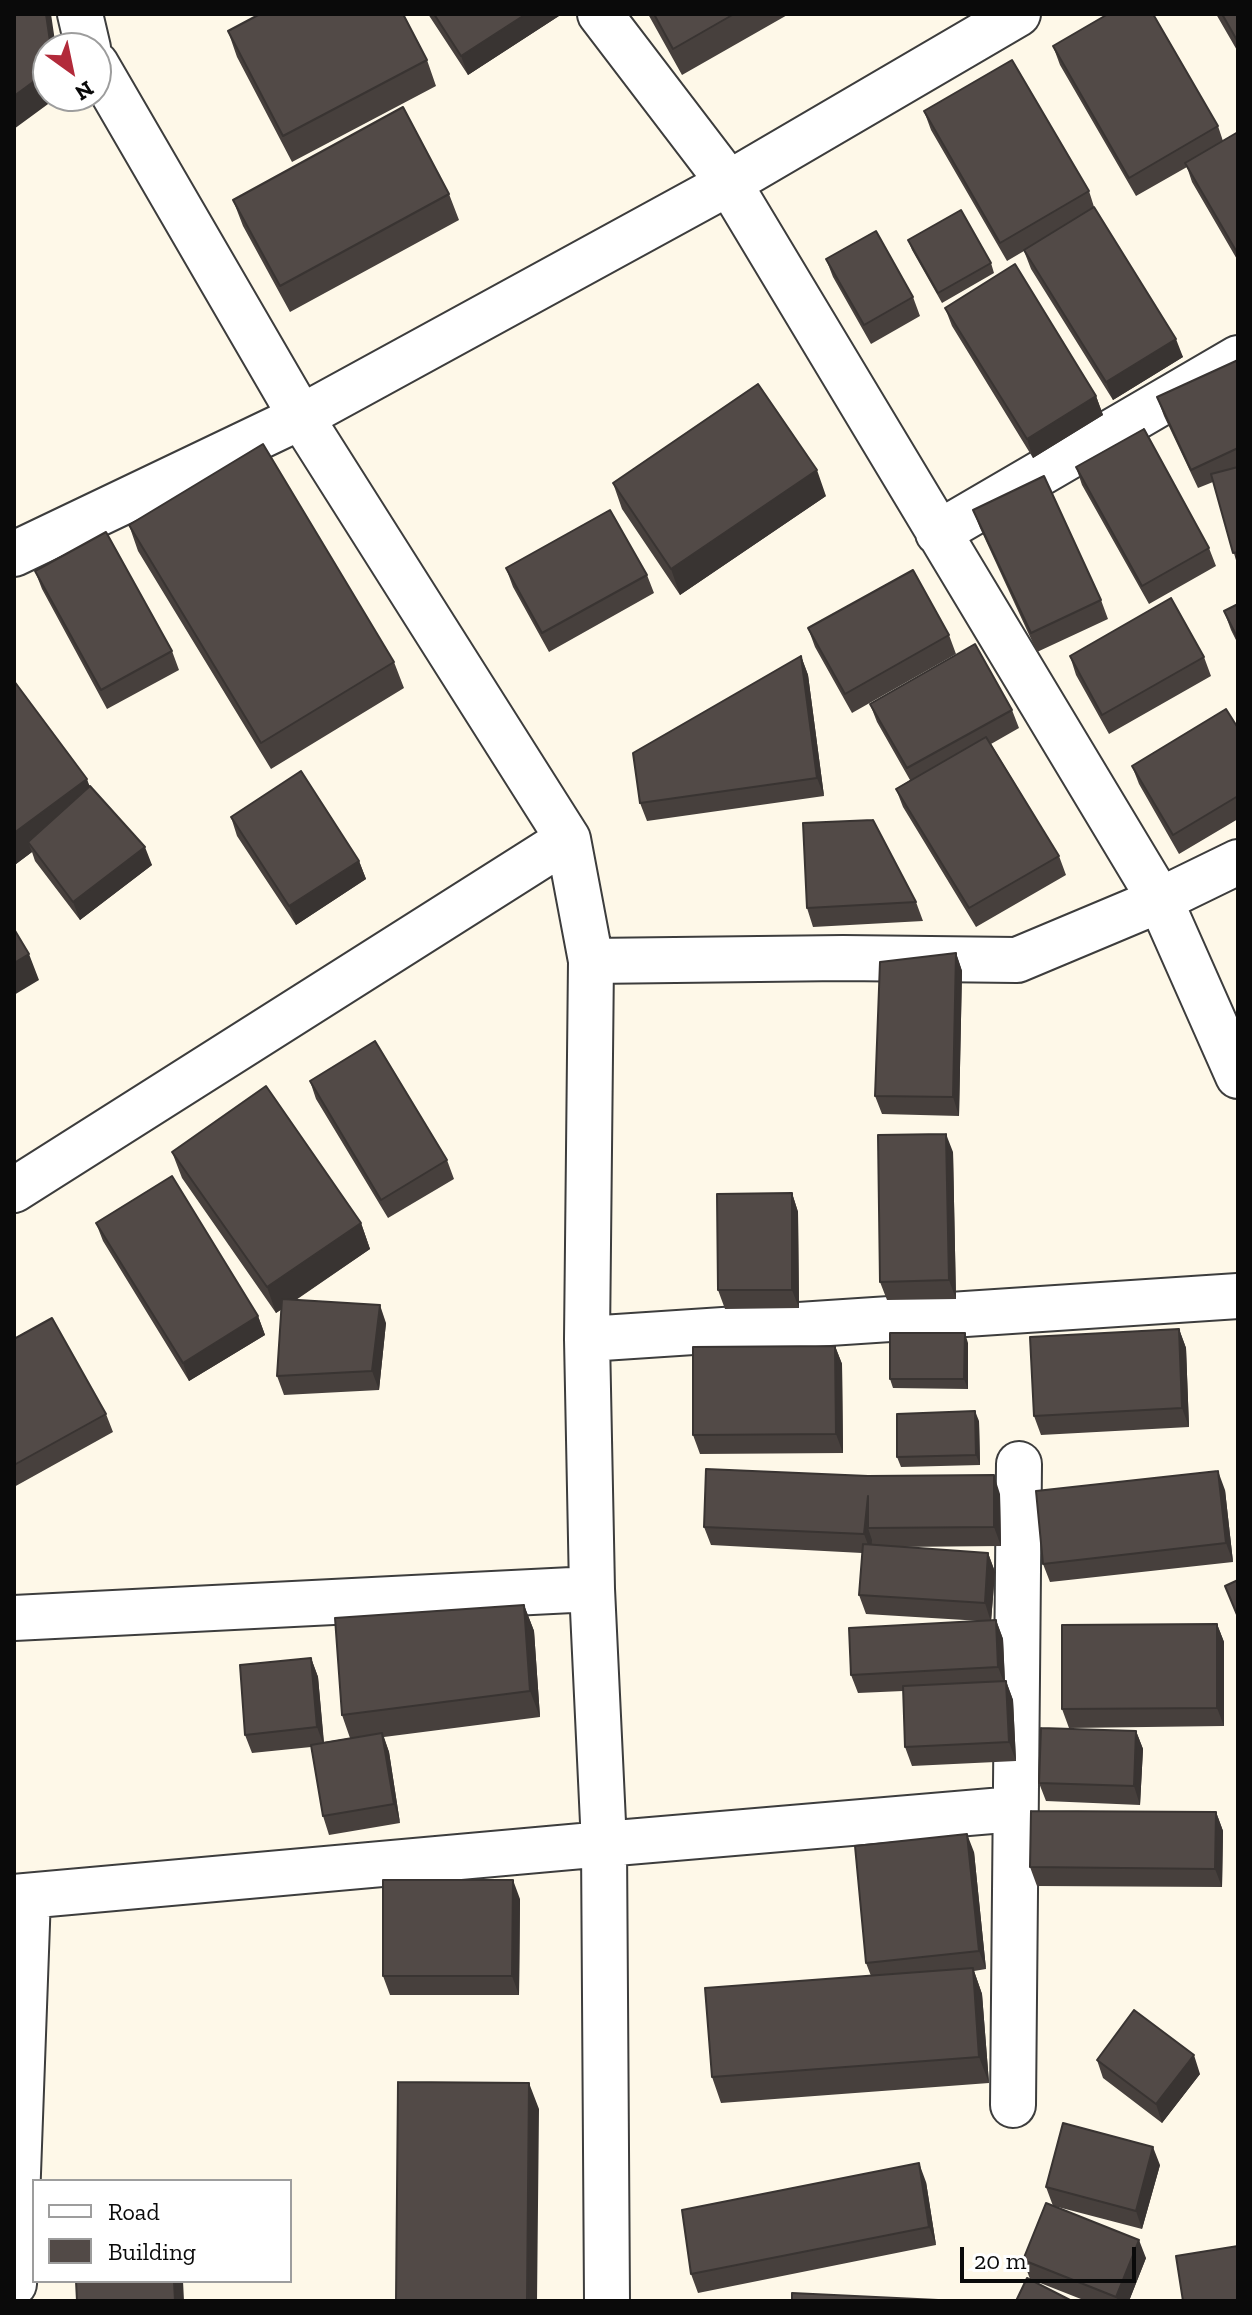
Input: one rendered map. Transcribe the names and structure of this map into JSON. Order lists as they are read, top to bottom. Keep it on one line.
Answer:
{"legend":["Road","Building"],"scale_bar":"20 m","north":"bottom right"}
